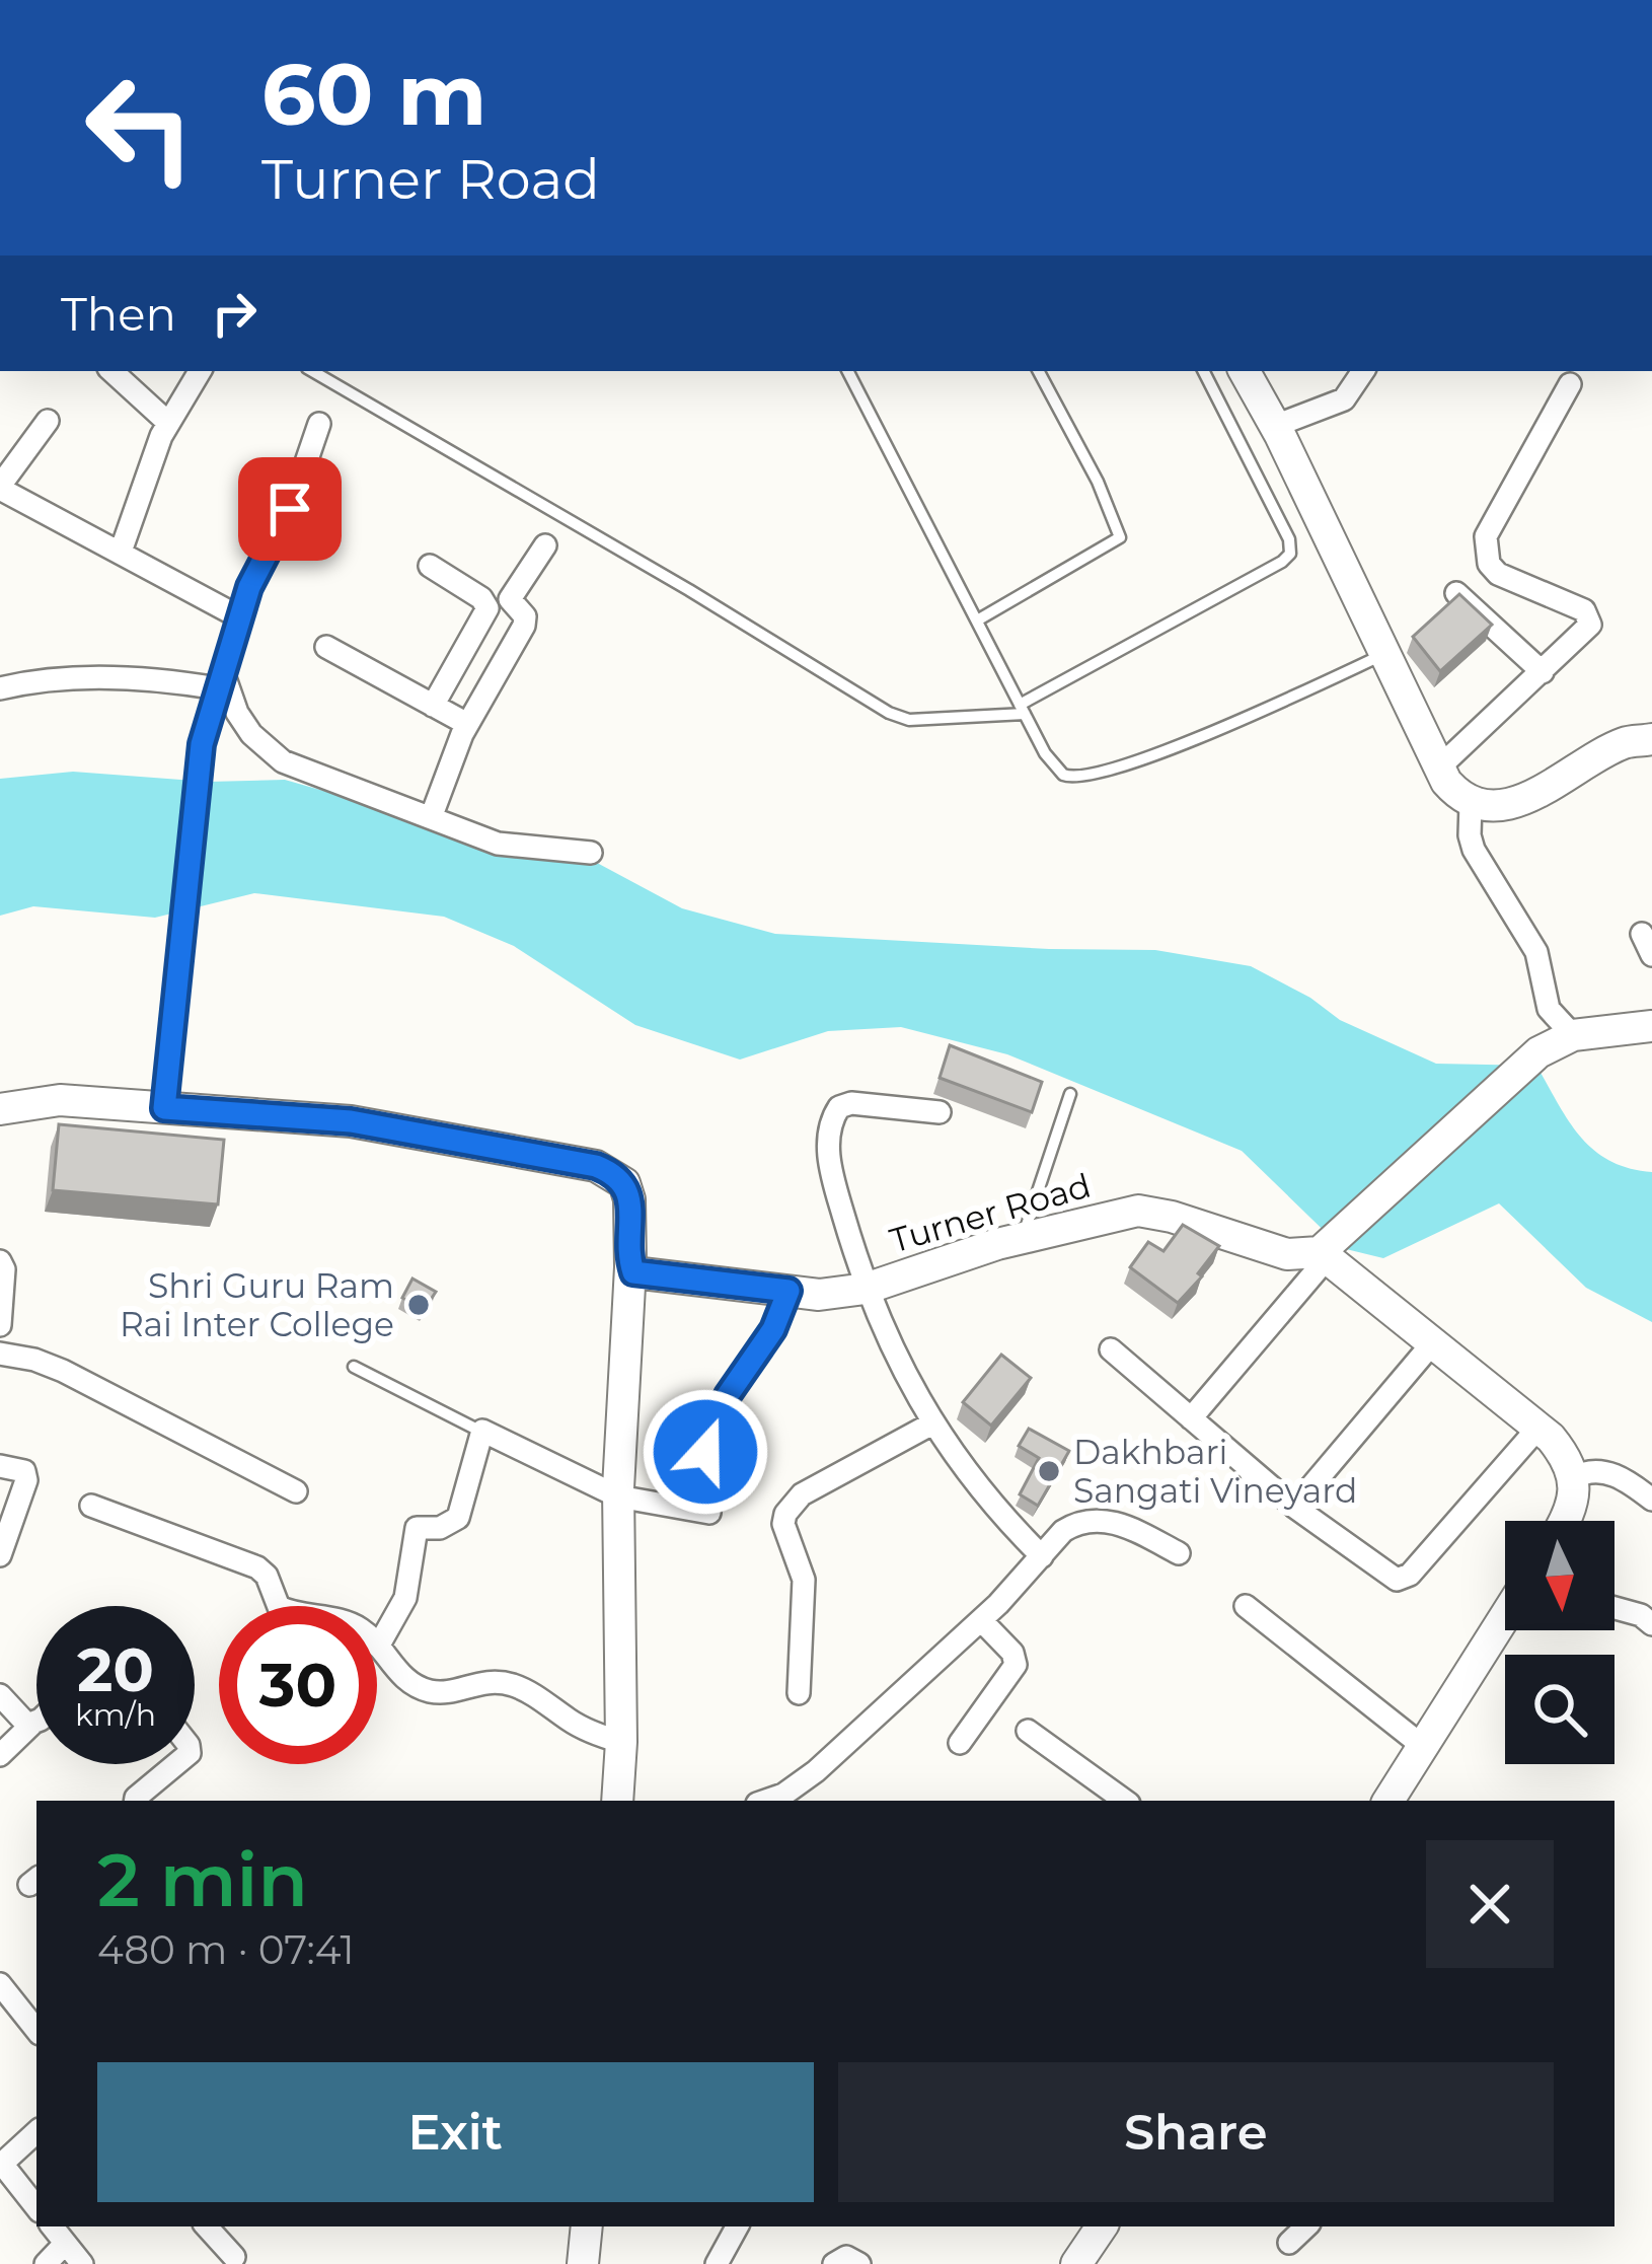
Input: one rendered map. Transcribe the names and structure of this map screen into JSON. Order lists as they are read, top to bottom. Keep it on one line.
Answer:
{"streets":{"main road":["Turner Road"]},"places":["Shri Guru Ram Rai Inter College","Dakhbari Sangati Vineyard"],"north":"bottom","page":{"turn":["60 m","Turner Road"],"then":"Then","speed":"20 km/h","limit":"30","heading":["2 min","480 m · 07:41"],"buttons":["Exit","Share"]}}
